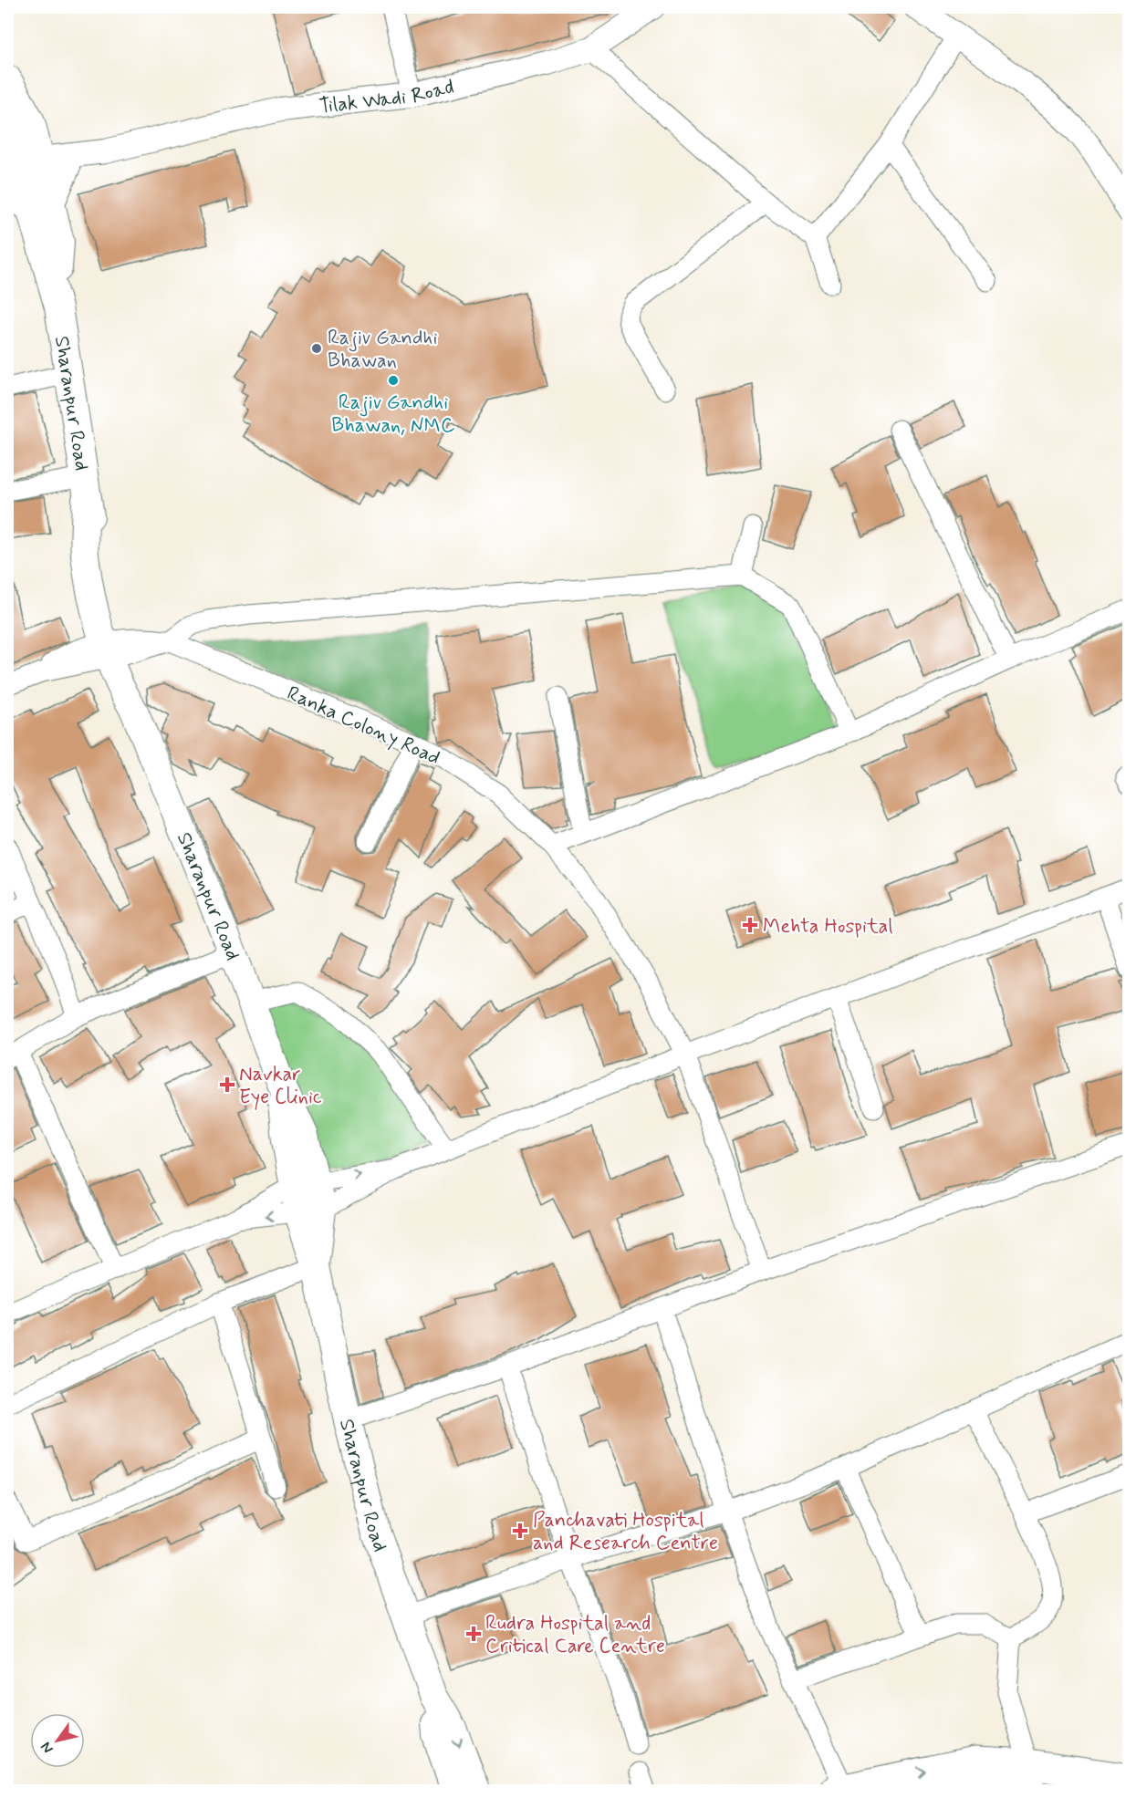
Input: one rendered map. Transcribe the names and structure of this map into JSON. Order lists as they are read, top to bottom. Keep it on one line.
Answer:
{"streets":{"main road":["Sharanpur Road"],"street":["Tilak Wadi Road","Ranka Colony Road"]},"crossings":[["Tilak Wadi Road","Sharanpur Road"],["Sharanpur Road","Ranka Colony Road"]],"places":{"other":["Rajiv Gandhi Bhawan","Rajiv Gandhi Bhawan, NMC"],"health":["Mehta Hospital","Navkar Eye Clinic","Panchavati Hospital and Research Centre","Rudra Hospital and Critical Care Centre"]},"north":"bottom left"}
